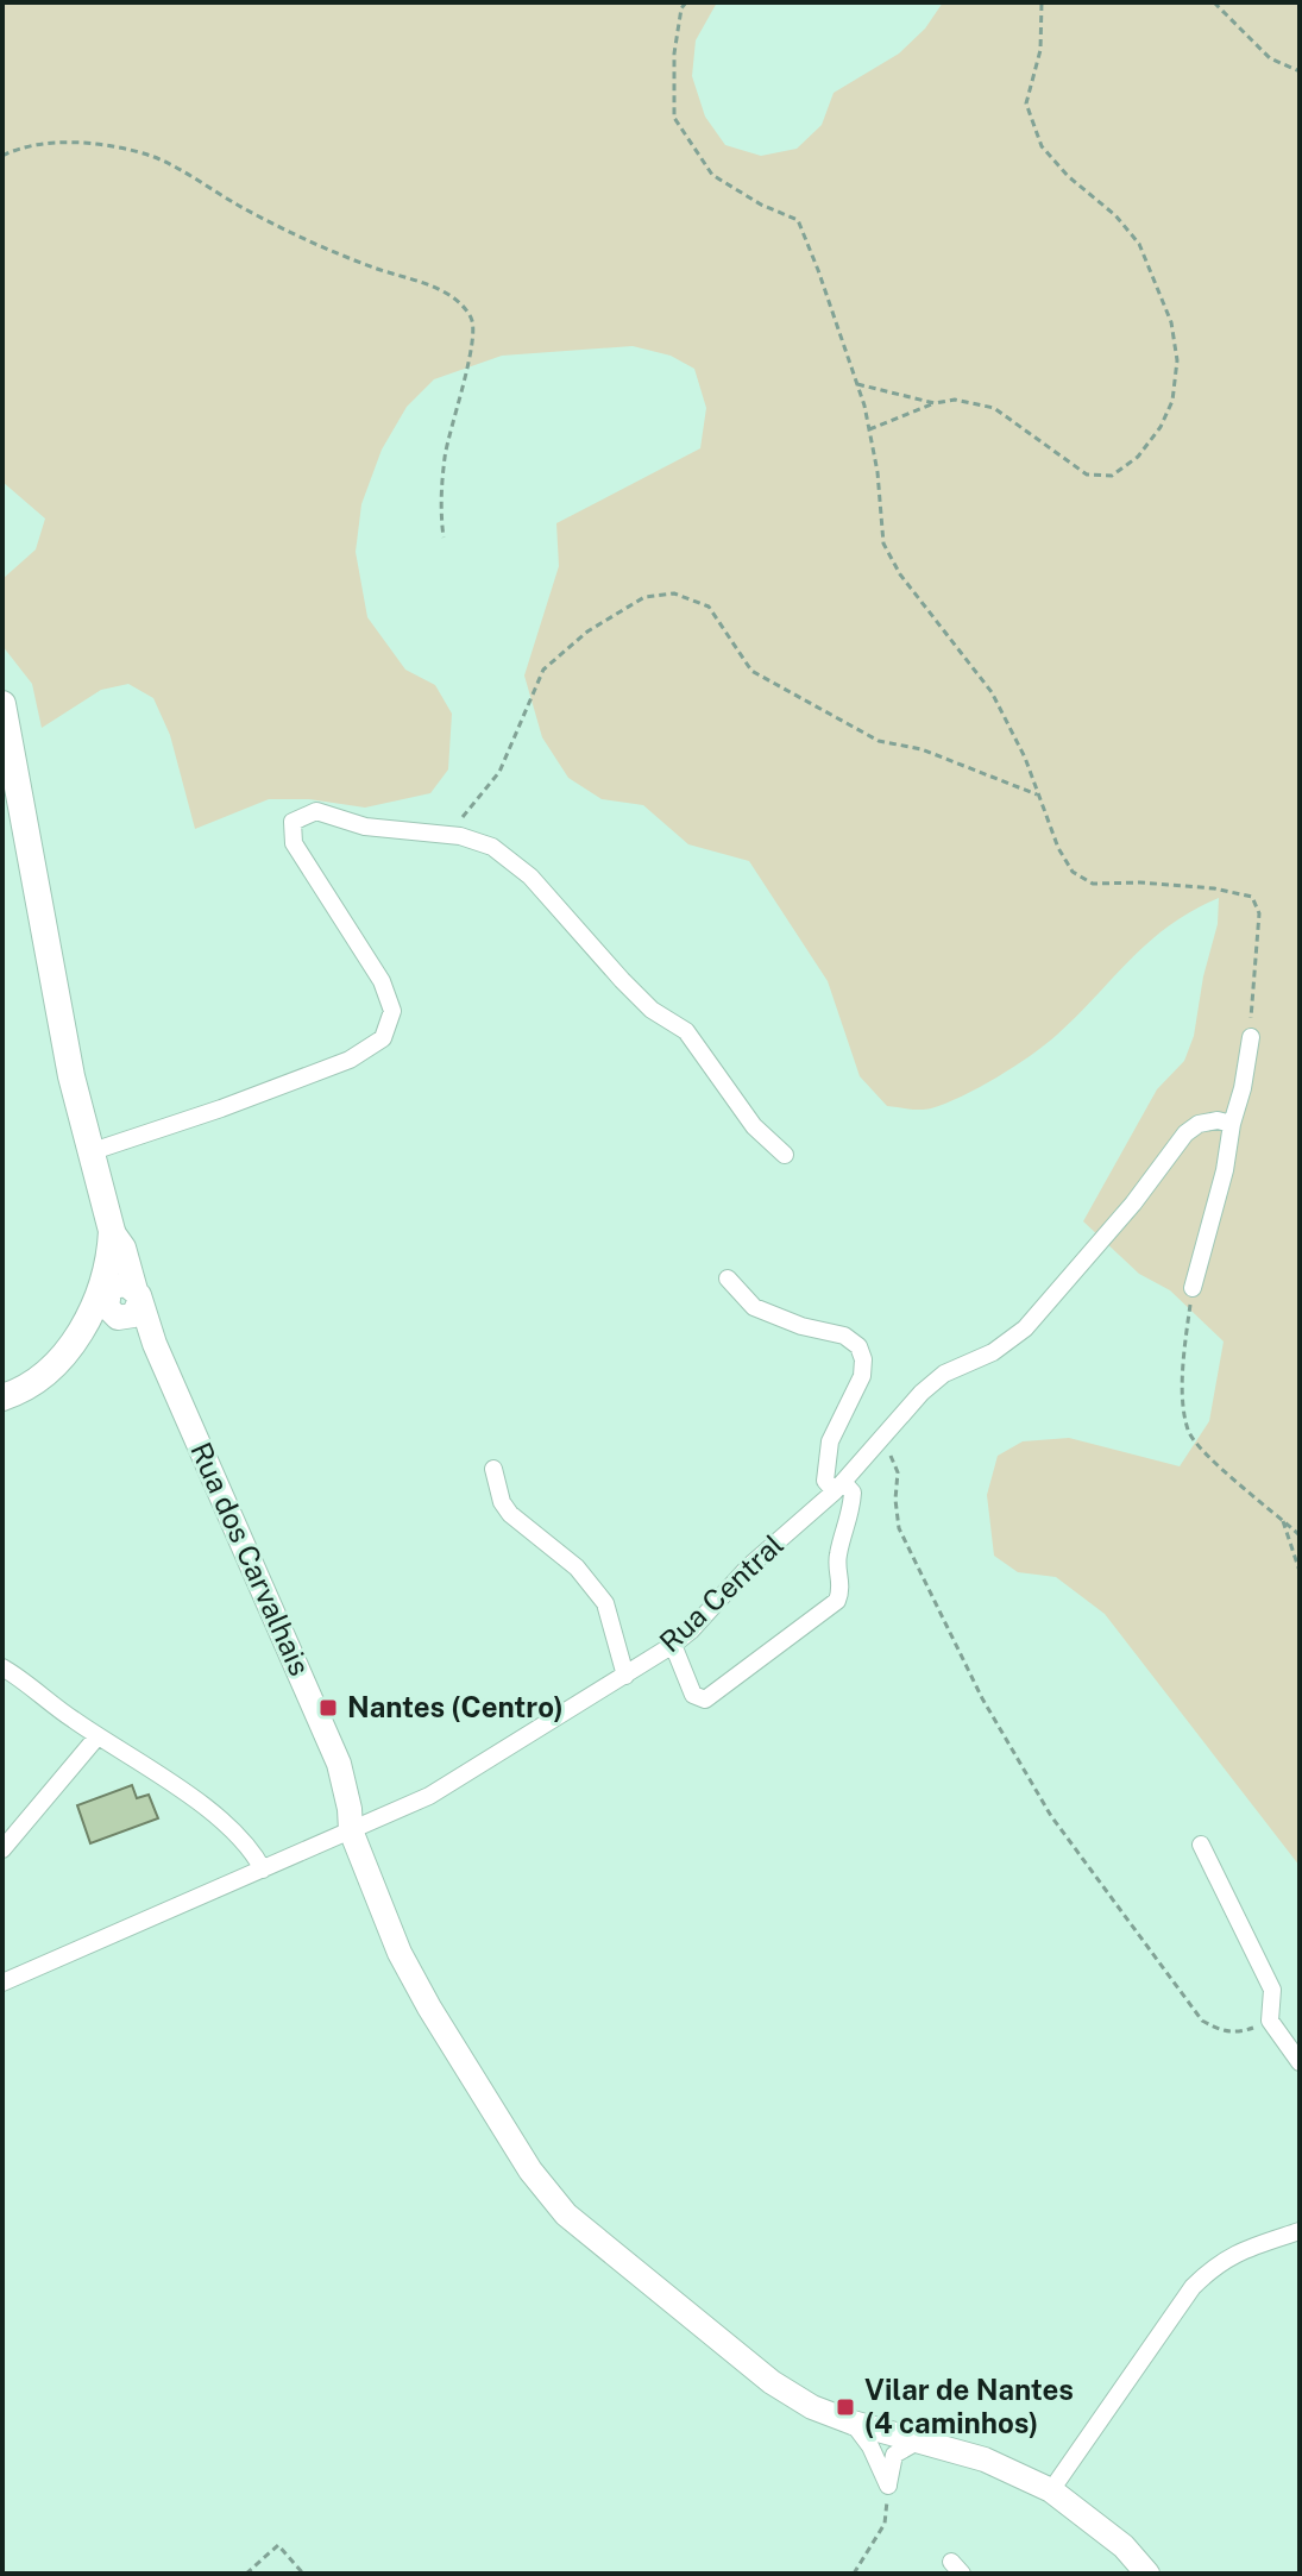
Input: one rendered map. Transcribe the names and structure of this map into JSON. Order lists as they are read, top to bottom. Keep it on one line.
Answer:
{"streets":{"main road":["Rua dos Carvalhais"],"street":["Rua Central"]},"crossings":[["Rua dos Carvalhais","Rua Central"]],"places":{"transit":["Nantes (Centro)","Vilar de Nantes (4 caminhos)"]}}
